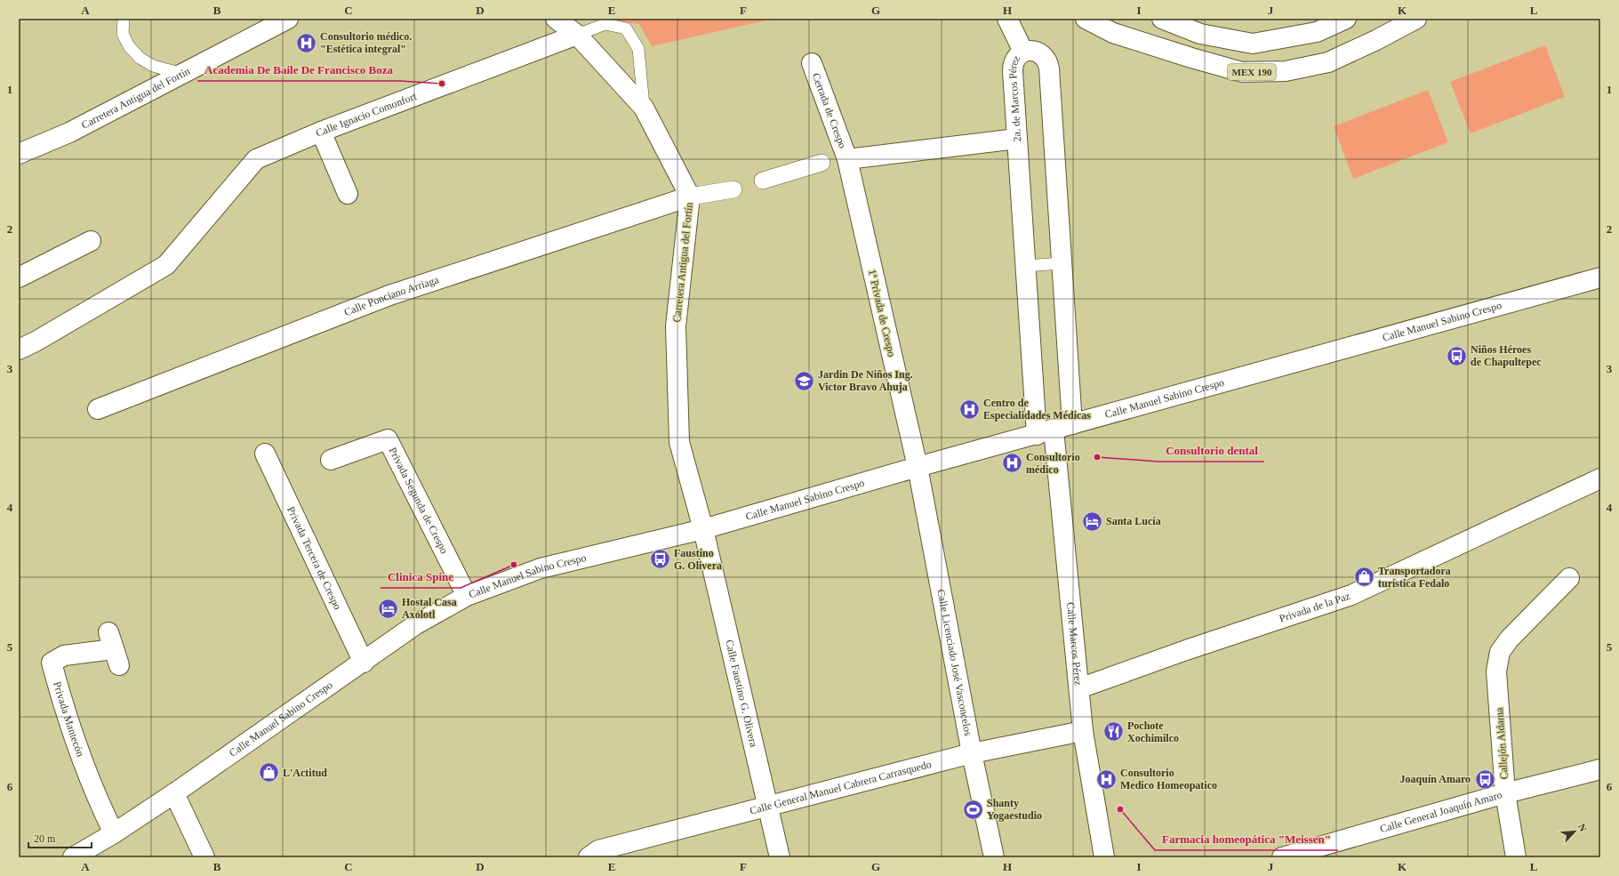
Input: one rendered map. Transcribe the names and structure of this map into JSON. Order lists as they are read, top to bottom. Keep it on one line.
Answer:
{"streets":{"street":["MEX 190","Carretera Antigua del Fortín","2a. de Marcos Pérez","Cerrada de Crespo","Calle Ignacio Comonfort","Calle Ponciano Arriaga","1ª Privada de Crespo","Calle Manuel Sabino Crespo","Privada Segunda de Crespo","Privada Tercera de Crespo","Privada de la Paz","Calle Marcos Pérez","Calle Licenciado José Vasconcelos","Calle Faustino G. Olivera","Privada Mantecón","Callejón Aldama","Calle General Manuel Cabrera Carrasquedo","Calle General Joaquín Amaro"]},"crossings":[["Carretera Antigua del Fortín","Calle Ignacio Comonfort"],["Carretera Antigua del Fortín","Calle Ponciano Arriaga"],["Carretera Antigua del Fortín","Calle Manuel Sabino Crespo"],["Carretera Antigua del Fortín","Calle Faustino G. Olivera"],["2a. de Marcos Pérez","Calle Manuel Sabino Crespo"],["2a. de Marcos Pérez","Calle Marcos Pérez"],["Cerrada de Crespo","1ª Privada de Crespo"],["1ª Privada de Crespo","Calle Manuel Sabino Crespo"],["1ª Privada de Crespo","Calle Licenciado José Vasconcelos"],["Calle Manuel Sabino Crespo","Privada Segunda de Crespo"],["Calle Manuel Sabino Crespo","Privada Tercera de Crespo"],["Calle Manuel Sabino Crespo","Calle Marcos Pérez"],["Calle Manuel Sabino Crespo","Calle Licenciado José Vasconcelos"],["Calle Manuel Sabino Crespo","Calle Faustino G. Olivera"],["Calle Manuel Sabino Crespo","Privada Mantecón"],["Privada de la Paz","Calle Marcos Pérez"],["Calle Marcos Pérez","Calle General Manuel Cabrera Carrasquedo"],["Calle Licenciado José Vasconcelos","Calle General Manuel Cabrera Carrasquedo"],["Calle Faustino G. Olivera","Calle General Manuel Cabrera Carrasquedo"],["Callejón Aldama","Calle General Joaquín Amaro"]],"places":{"hospital":["Consultorio médico. \"Estética integral\"","Centro de Especialidades Médicas","Consultorio médico","Consultorio Medico Homeopatico"],"other":["Academia De Baile De Francisco Boza","Consultorio dental","Clinica Spine","Farmacia homeopática \"Meissen\""],"bus stop":["Niños Héroes de Chapultepec","Faustino G. Olivera","Joaquín Amaro"],"school or university":["Jardin De Niños Ing. Victor Bravo Ahuja"],"hotel":["Santa Lucía","Hostal Casa Axolotl"],"shop":["Transportadora turística Fedalo","L'Actitud"],"restaurant":["Pochote Xochimilco"],"sports":["Shanty Yogaestudio"]},"scale_bar":"20 m","north":"top right","grid":{"columns":["A","B","C","D","E","F","G","H","I","J","K","L"],"rows":["1","2","3","4","5","6"]}}
